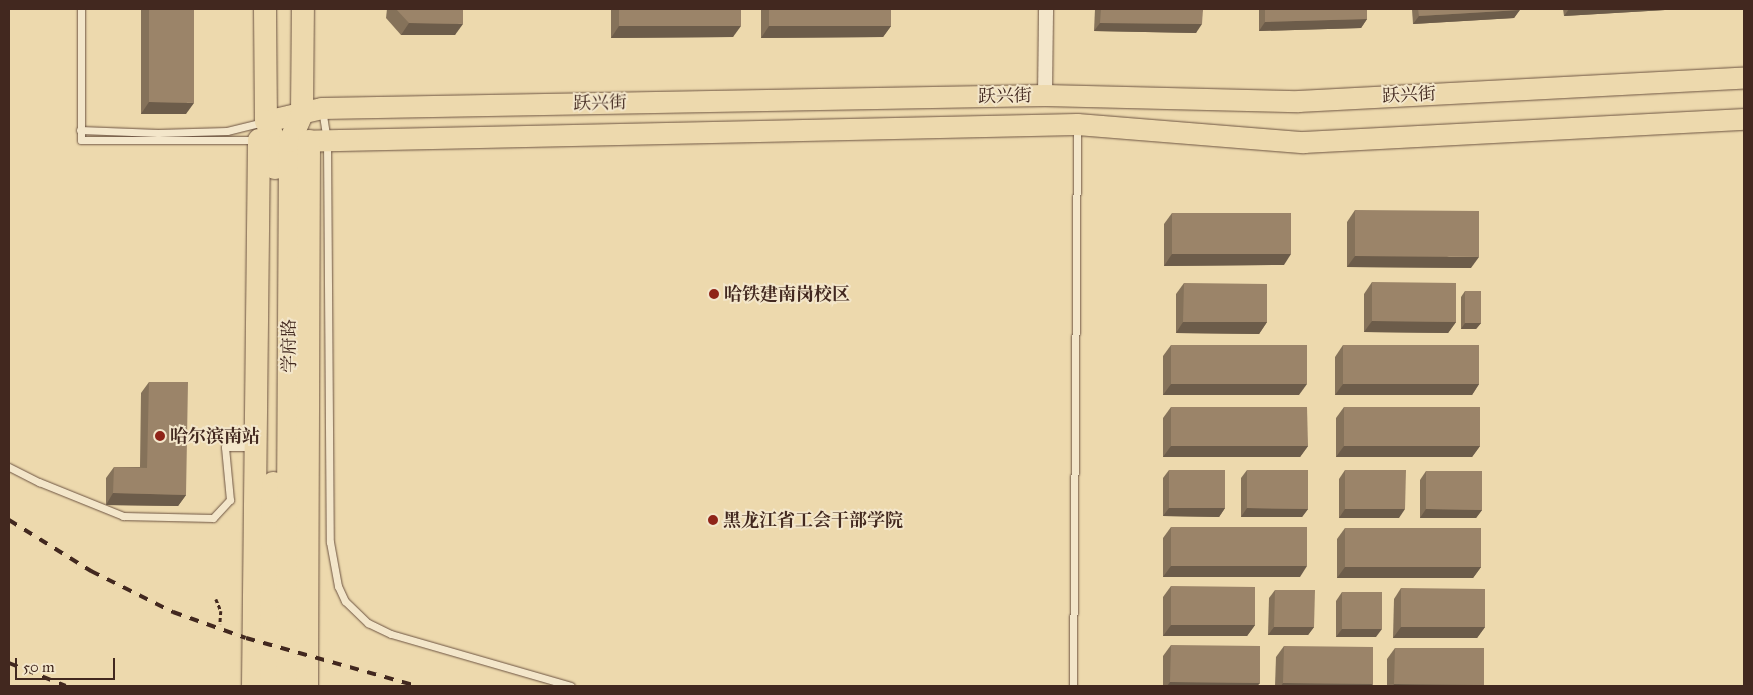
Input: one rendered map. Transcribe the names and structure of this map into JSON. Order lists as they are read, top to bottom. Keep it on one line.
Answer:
{"streets":{"highway":["学府路"],"main road":["跃兴街"]},"crossings":[["跃兴街","学府路"]],"places":["哈铁建南岗校区","哈尔滨南站","黑龙江省工会干部学院"],"scale_bar":"50 m"}
